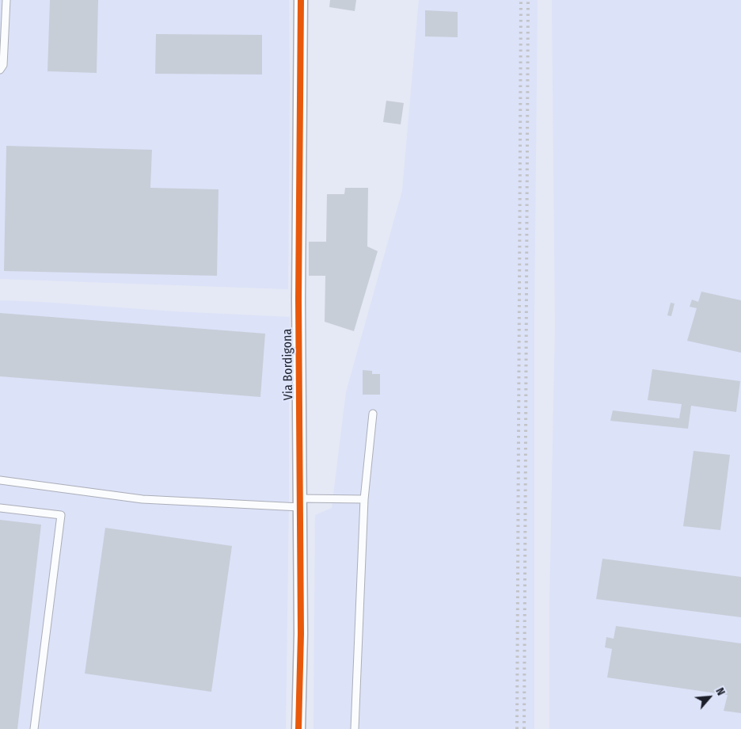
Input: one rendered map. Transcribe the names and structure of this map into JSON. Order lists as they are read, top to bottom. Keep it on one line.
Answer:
{"streets":{"street":["Via Bordigona"]},"north":"top right"}
